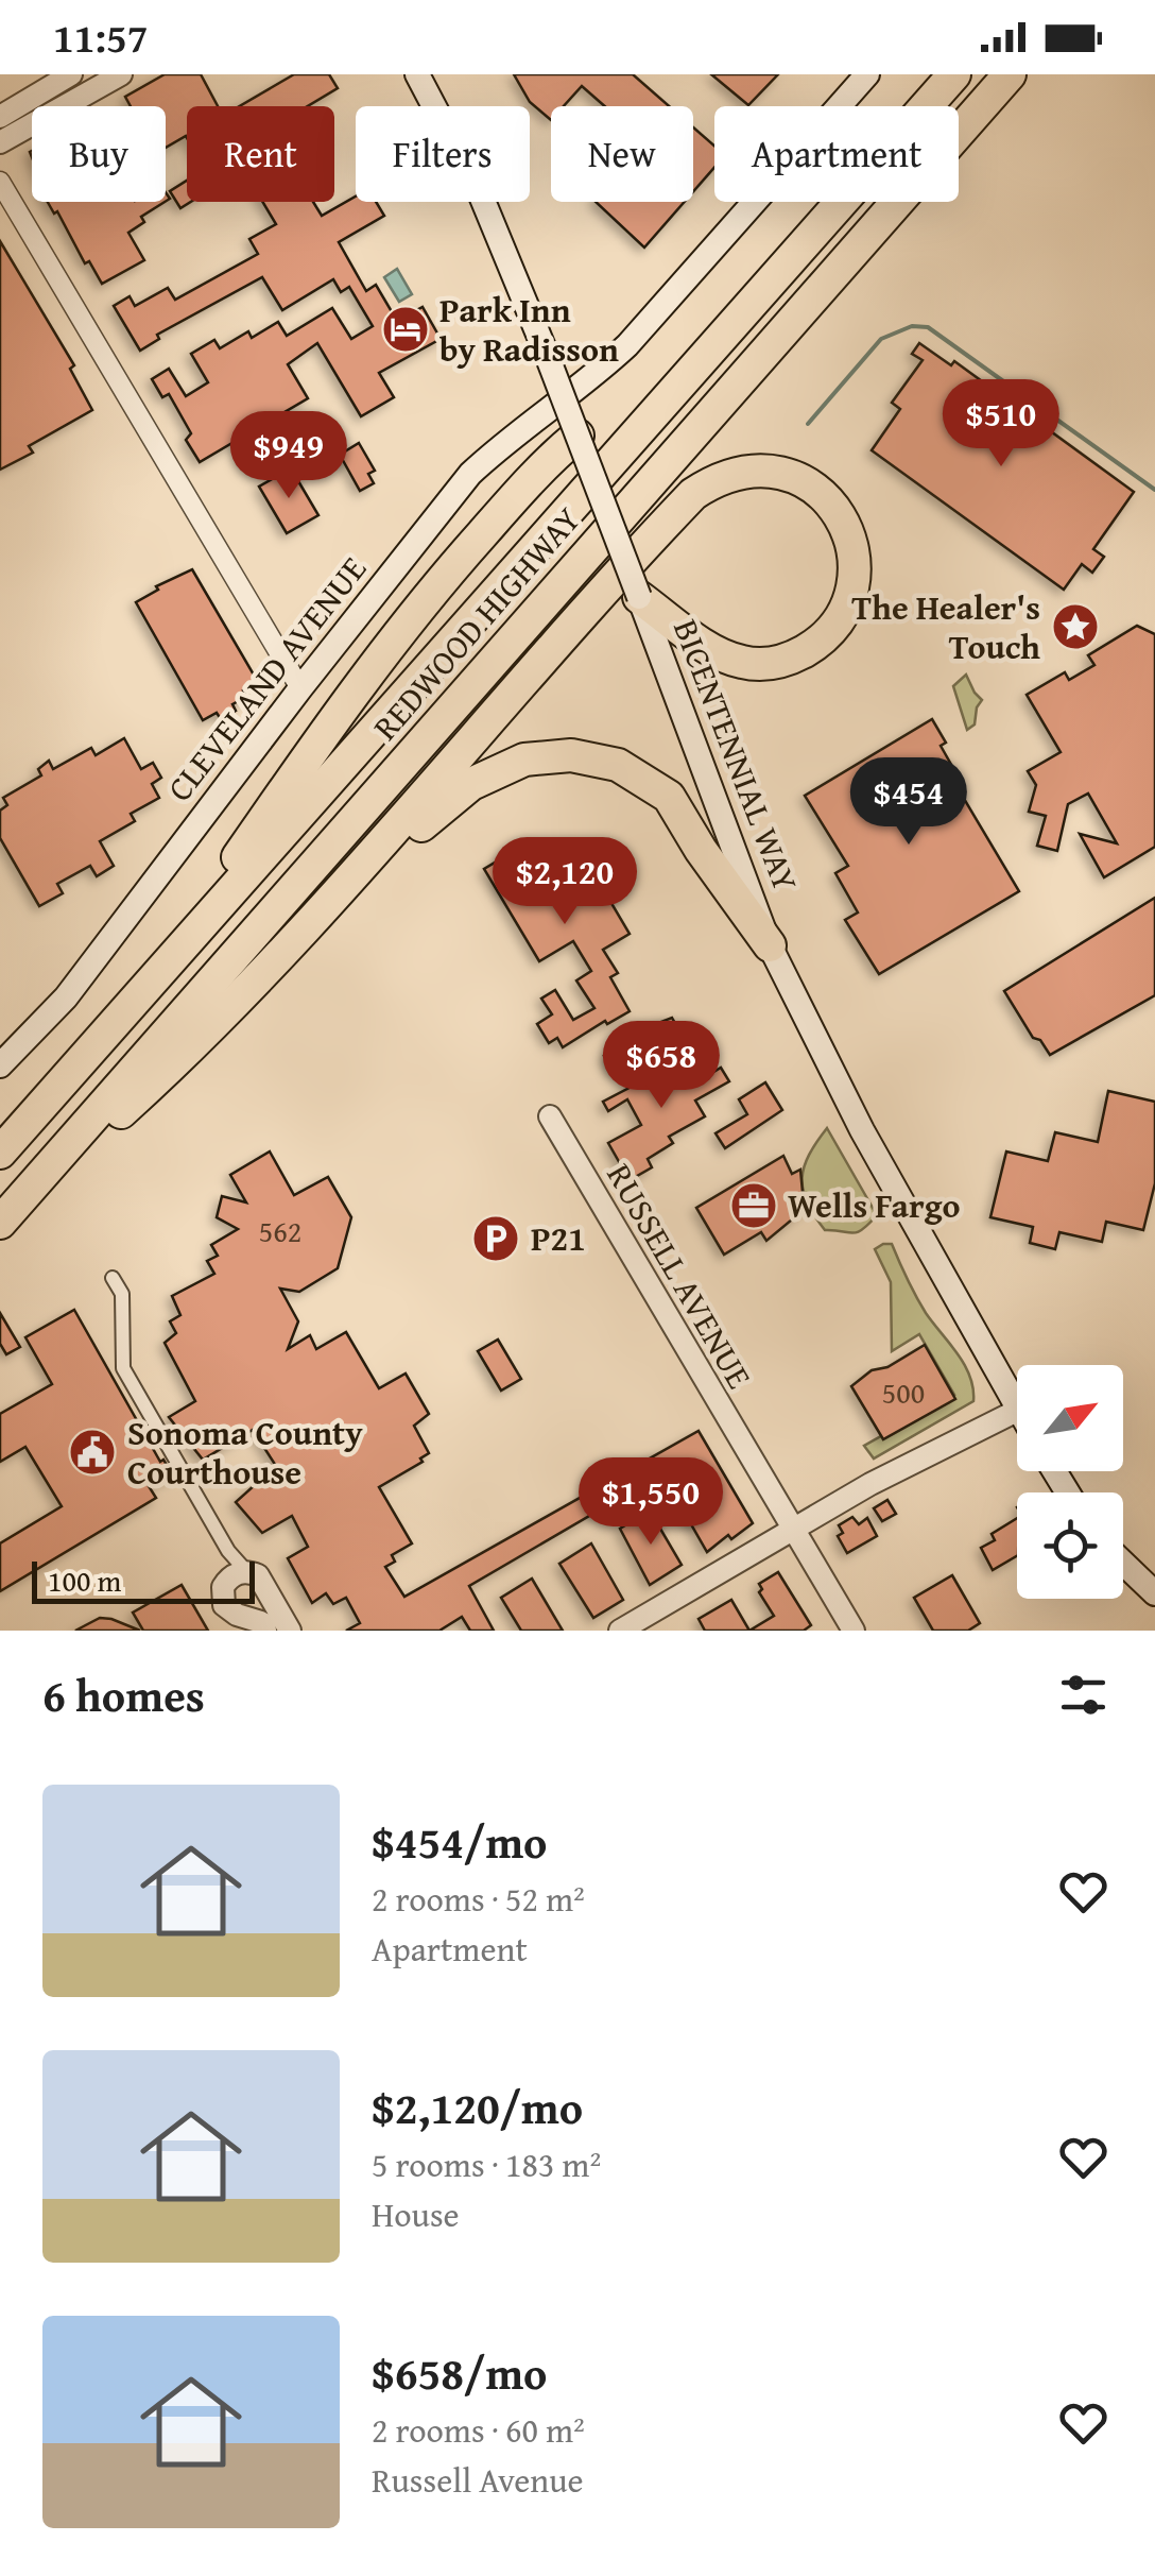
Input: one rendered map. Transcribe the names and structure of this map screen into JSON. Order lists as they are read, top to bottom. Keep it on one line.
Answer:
{"streets":{"highway":["REDWOOD HIGHWAY"],"main road":["CLEVELAND AVENUE","BICENTENNIAL WAY"],"street":["RUSSELL AVENUE"]},"places":{"hotel":["Park Inn by Radisson"],"place":["The Healer's Touch"],"office":["Wells Fargo"],"parking":["P21"],"public building":["Sonoma County Courthouse"]},"house_numbers":["562","500"],"scale_bar":"100 m","north":"top right","page":{"status":"11:57","chip":["Buy","Rent","Filters","New","Apartment"],"price":["$510","$949","$454","$2,120","$658","$1,550"],"scale":"100 m","heading":"6 homes","list":[{"name":"$454/mo","note":"2 rooms · 52 m² · Apartment"},{"name":"$2,120/mo","note":"5 rooms · 183 m² · House"},{"name":"$658/mo","note":"2 rooms · 60 m² · Russell Avenue"}]}}
